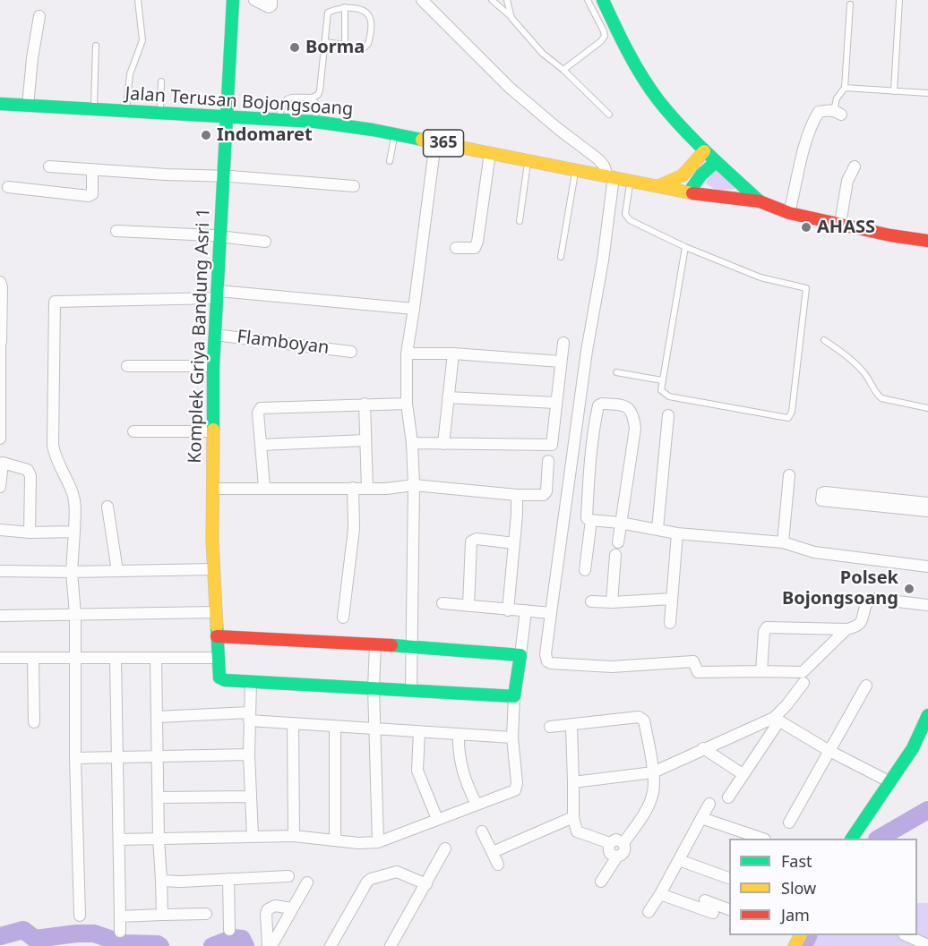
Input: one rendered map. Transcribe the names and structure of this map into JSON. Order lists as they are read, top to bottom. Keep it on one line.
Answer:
{"streets":{"street":["Jalan Terusan Bojongsoang","365","Komplek Griya Bandung Asri 1","Flamboyan"]},"crossings":[["Jalan Terusan Bojongsoang","365"],["Jalan Terusan Bojongsoang","Komplek Griya Bandung Asri 1"],["Komplek Griya Bandung Asri 1","Flamboyan"]],"places":["Borma","Indomaret","AHASS","Polsek Bojongsoang"],"legend":["Fast","Slow","Jam"]}
